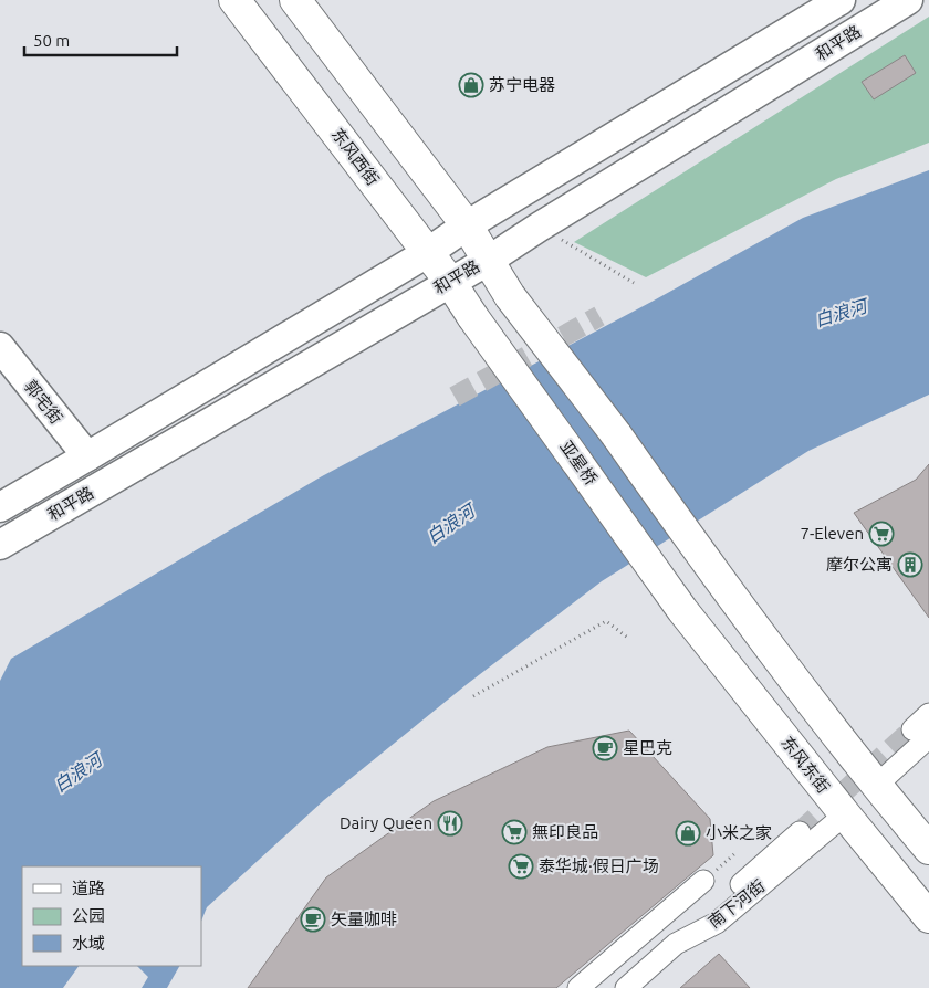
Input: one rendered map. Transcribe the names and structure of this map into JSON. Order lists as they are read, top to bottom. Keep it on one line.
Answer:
{"streets":{"main road":["和平路","东风西街","郭宅街","亚星桥","东风东街"],"street":["南下河街"]},"crossings":[["和平路","东风西街"],["和平路","郭宅街"],["东风西街","亚星桥"],["亚星桥","东风东街"],["东风东街","南下河街"]],"water":["白浪河"],"places":{"shop":["苏宁电器","小米之家"],"supermarket":["7-Eleven","無印良品","泰华城·假日广场"],"building":["摩尔公寓"],"cafe":["星巴克","矢量咖啡"],"restaurant":["Dairy Queen"]},"legend":["道路","公园","水域"],"scale_bar":"50 m"}
